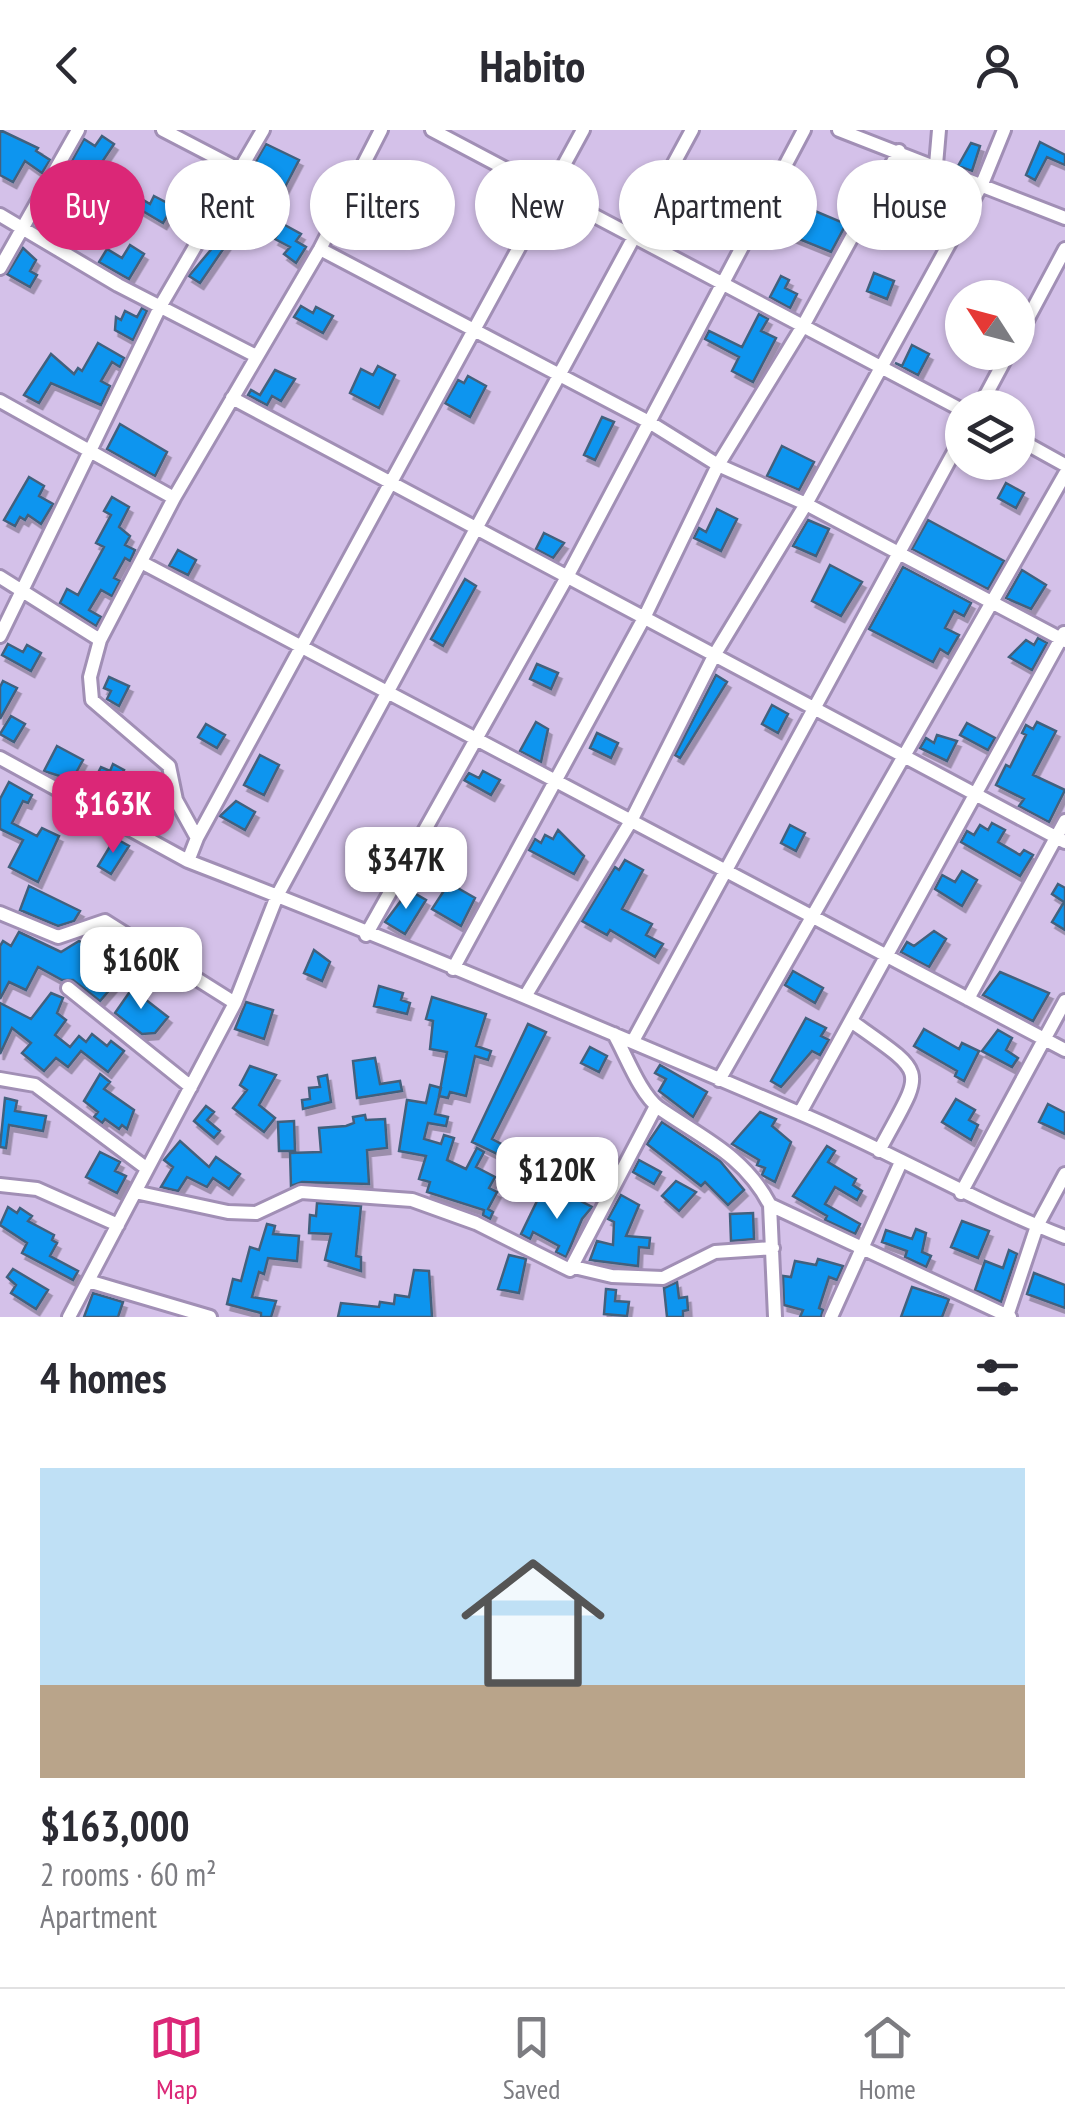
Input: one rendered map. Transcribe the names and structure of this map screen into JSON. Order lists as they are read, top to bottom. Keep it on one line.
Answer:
{"north":"top left","page":{"header":"Habito","chip":["Buy","Rent","Filters","New","Apartment","House"],"price":["$163K","$347K","$160K","$120K"],"heading":"4 homes","list":[{"name":"$163,000","note":"2 rooms · 60 m² · Apartment"}],"tabs":["Map","Saved","Home"]}}
